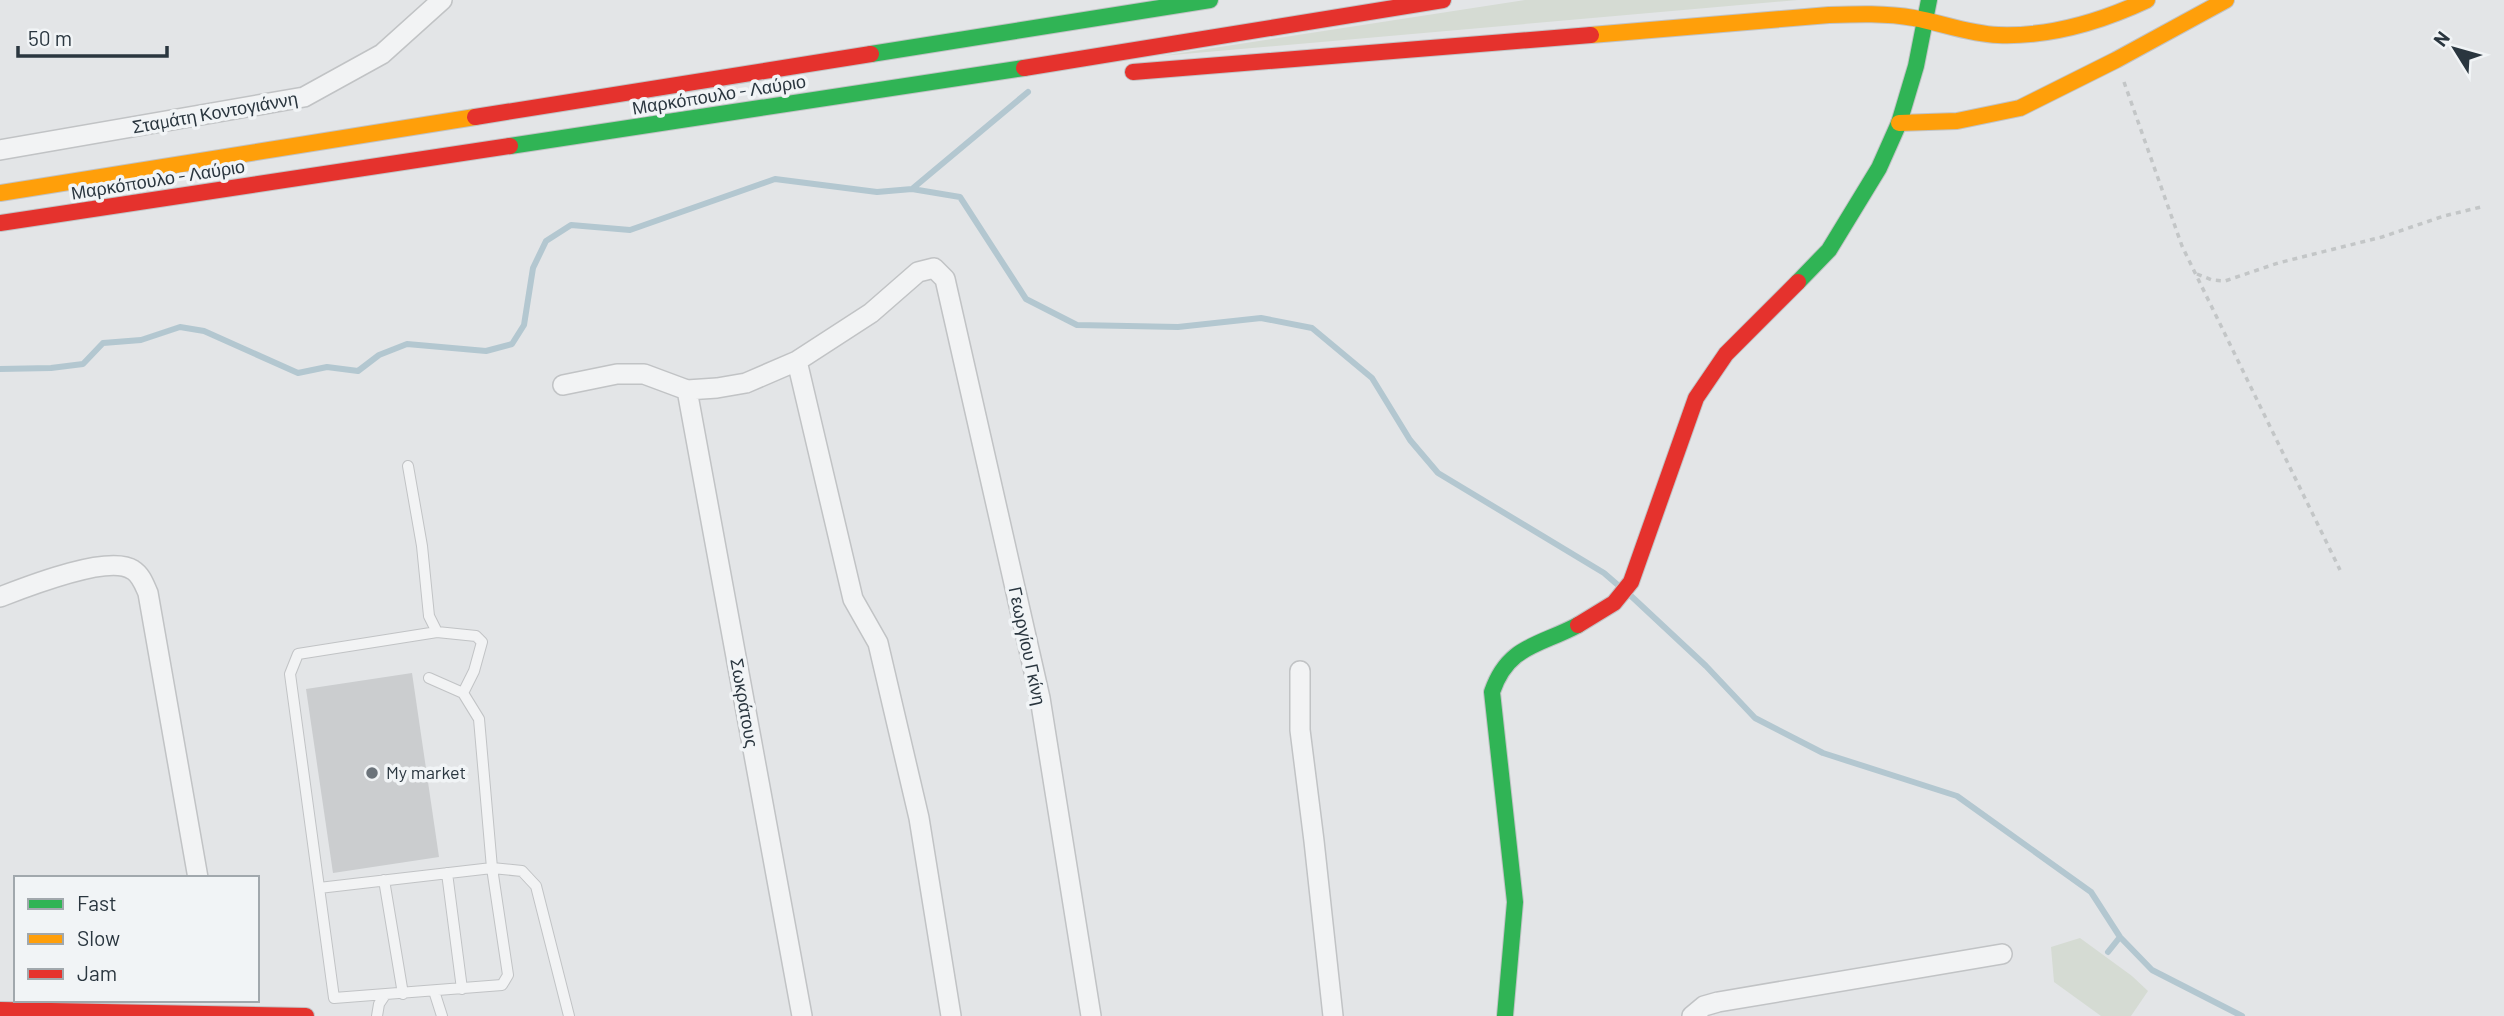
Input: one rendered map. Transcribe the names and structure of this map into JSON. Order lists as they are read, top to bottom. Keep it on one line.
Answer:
{"streets":{"main road":["Μαρκόπουλο - Λαύριο"],"street":["Σταμάτη Κοντογιάννη","Γεωργίου Γκίνη","Σωκράτους"]},"places":["My market"],"legend":["Fast","Slow","Jam"],"scale_bar":"50 m","north":"top left"}
